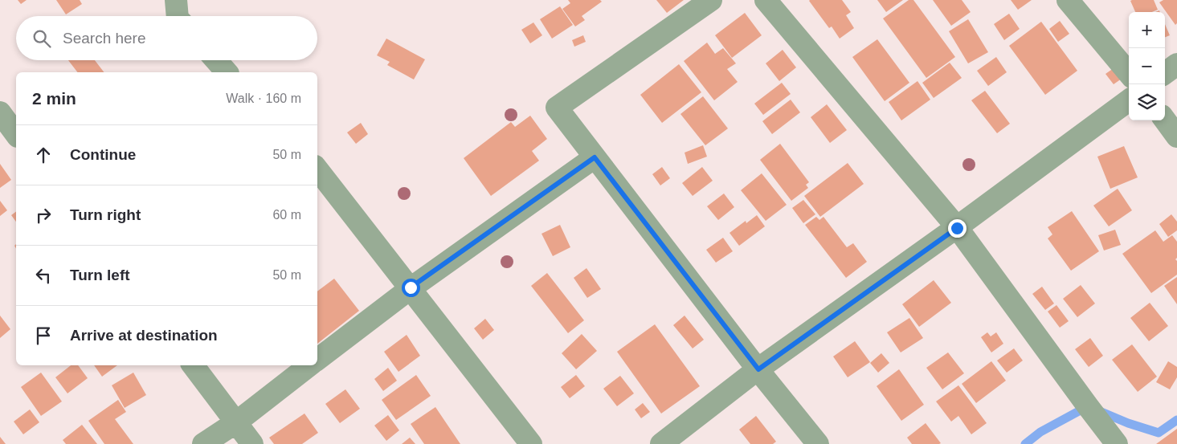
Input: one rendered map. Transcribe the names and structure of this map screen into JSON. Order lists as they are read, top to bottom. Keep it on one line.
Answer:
{"page":{"map_buttons":["+","−"],"search":"Search here","heading":["2 min","Walk · 160 m"],"list":[["Continue","50 m"],["Turn right","60 m"],["Turn left","50 m"],"Arrive at destination"]}}
